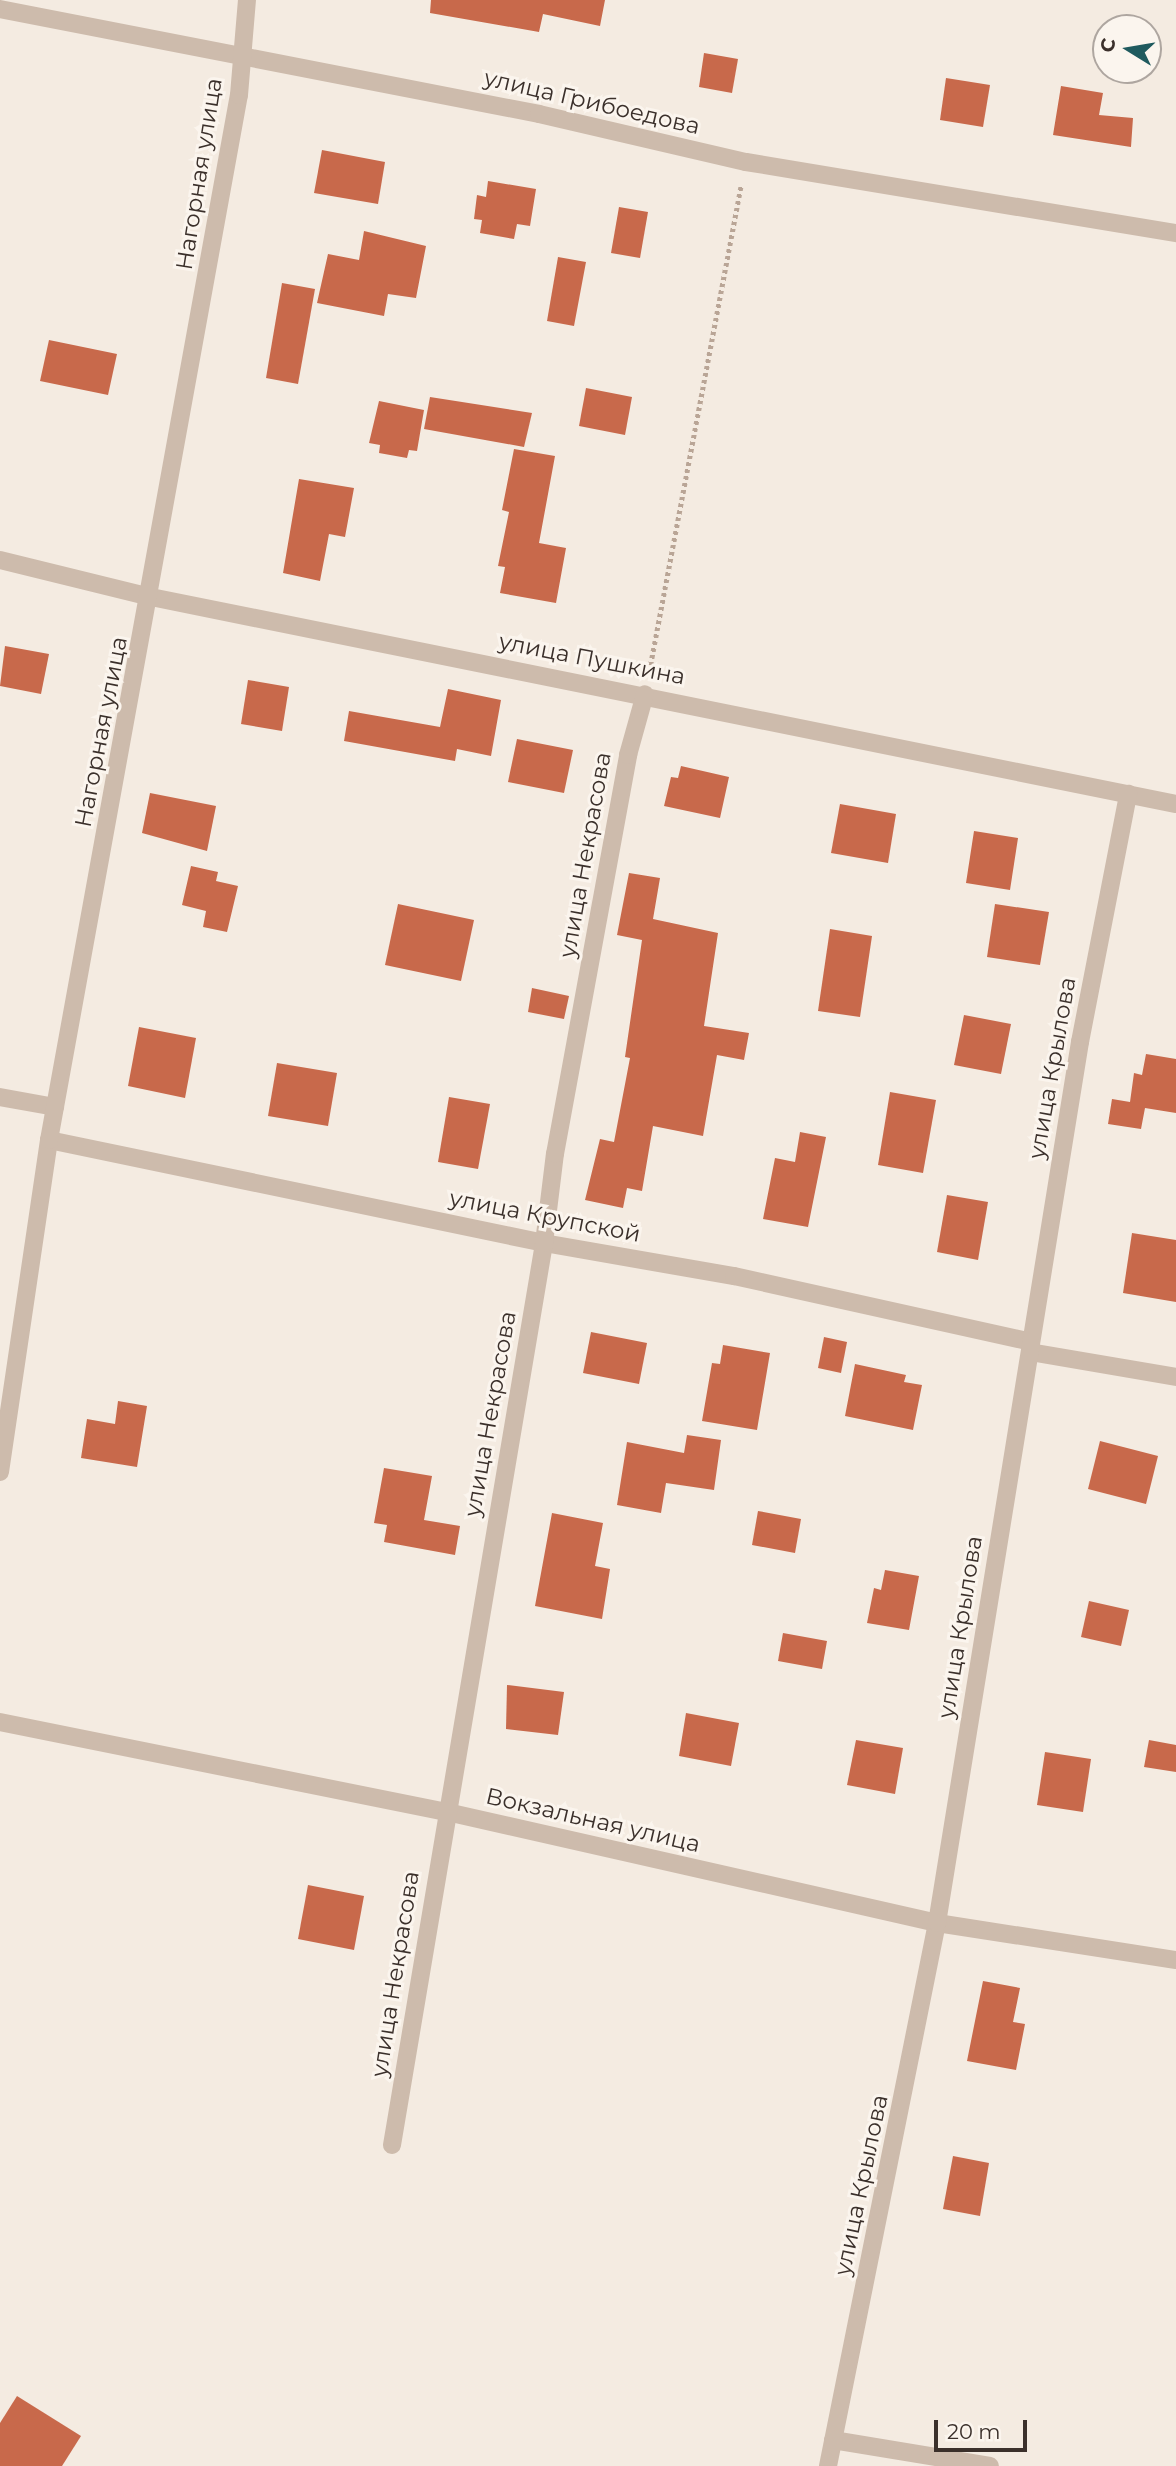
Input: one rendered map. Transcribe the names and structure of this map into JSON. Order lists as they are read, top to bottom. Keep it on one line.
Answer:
{"streets":{"street":["улица Грибоедова","Нагорная улица","улица Пушкина","улица Некрасова","улица Крылова","улица Крупской","Вокзальная улица"]},"crossings":[["улица Грибоедова","Нагорная улица"],["Нагорная улица","улица Пушкина"],["Нагорная улица","улица Крупской"],["улица Пушкина","улица Некрасова"],["улица Пушкина","улица Крылова"],["улица Некрасова","улица Крупской"],["улица Некрасова","Вокзальная улица"],["улица Крылова","улица Крупской"],["улица Крылова","Вокзальная улица"]],"scale_bar":"20 m","north":"left"}
